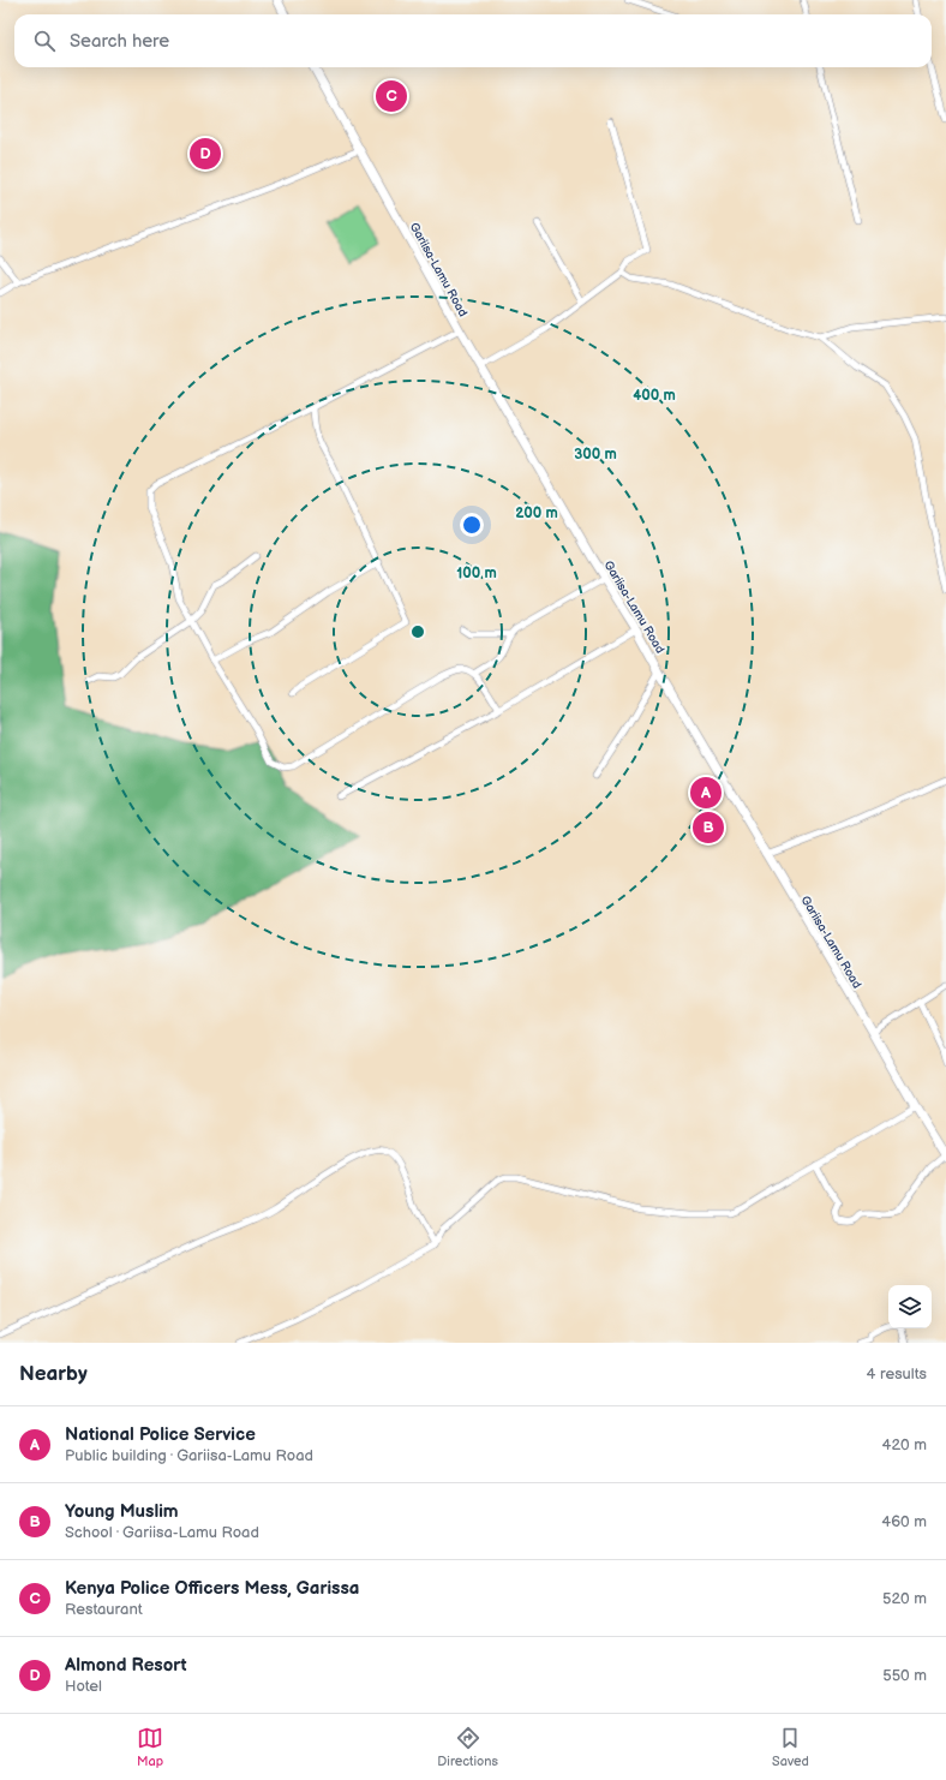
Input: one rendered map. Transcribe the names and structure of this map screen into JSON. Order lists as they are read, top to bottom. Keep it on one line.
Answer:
{"streets":{"street":["Gariisa-Lamu Road"]},"page":{"search":"Search here","pins":["C","D","A","B"],"heading":["Nearby","4 results"],"list":[{"mark":"A","name":"National Police Service","note":"Public building · Gariisa-Lamu Road","value":"420 m"},{"mark":"B","name":"Young Muslim","note":"School · Gariisa-Lamu Road","value":"460 m"},{"mark":"C","name":"Kenya Police Officers Mess, Garissa","note":"Restaurant","value":"520 m"},{"mark":"D","name":"Almond Resort","note":"Hotel","value":"550 m"}],"nav":["Map","Directions","Saved"]},"rings":["400 m","300 m","200 m","100 m"]}
